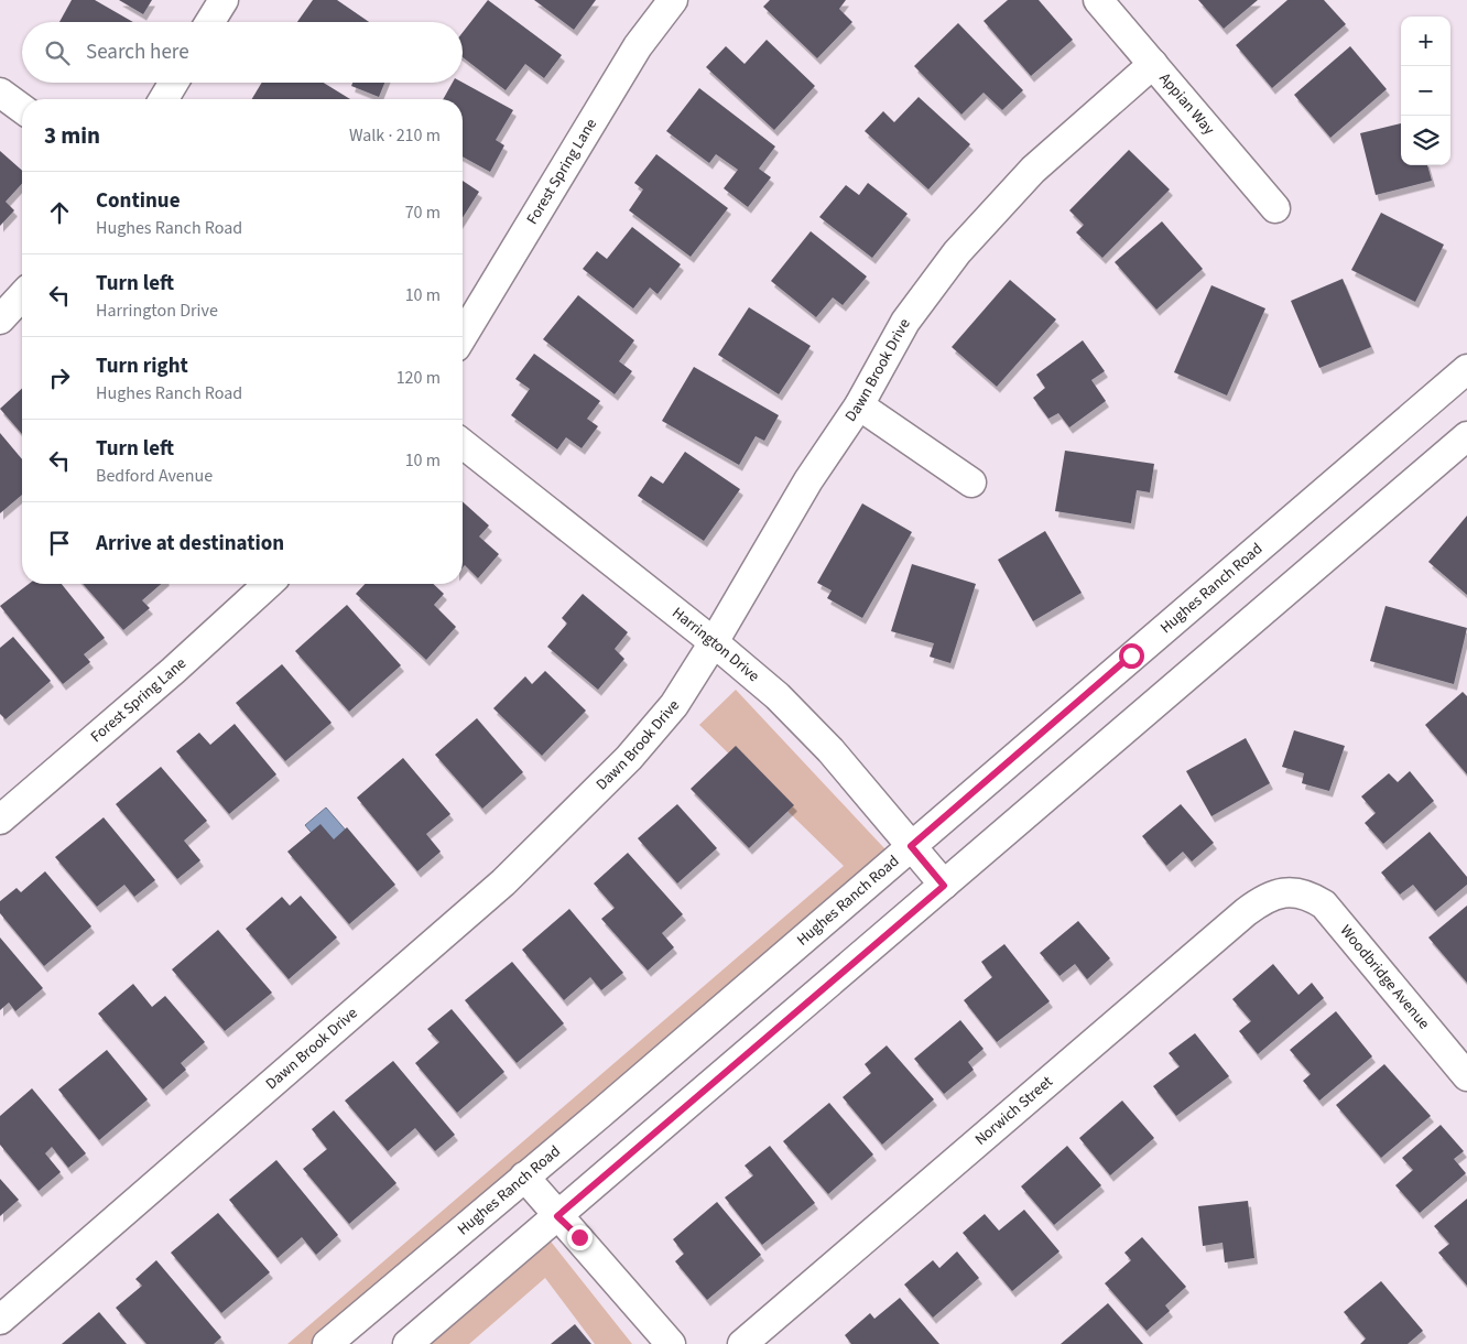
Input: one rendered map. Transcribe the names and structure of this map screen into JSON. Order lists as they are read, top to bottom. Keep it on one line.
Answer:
{"streets":{"street":["Appian Way","Forest Spring Lane","Dawn Brook Drive","Hughes Ranch Road","Harrington Drive","Woodbridge Avenue","Norwich Street"]},"crossings":[["Appian Way","Dawn Brook Drive"],["Dawn Brook Drive","Harrington Drive"],["Hughes Ranch Road","Harrington Drive"],["Woodbridge Avenue","Norwich Street"]],"page":{"map_buttons":["+","−"],"search":"Search here","heading":["3 min","Walk · 210 m"],"list":[["Continue","Hughes Ranch Road","70 m"],["Turn left","Harrington Drive","10 m"],["Turn right","Hughes Ranch Road","120 m"],["Turn left","Bedford Avenue","10 m"],"Arrive at destination"]}}
